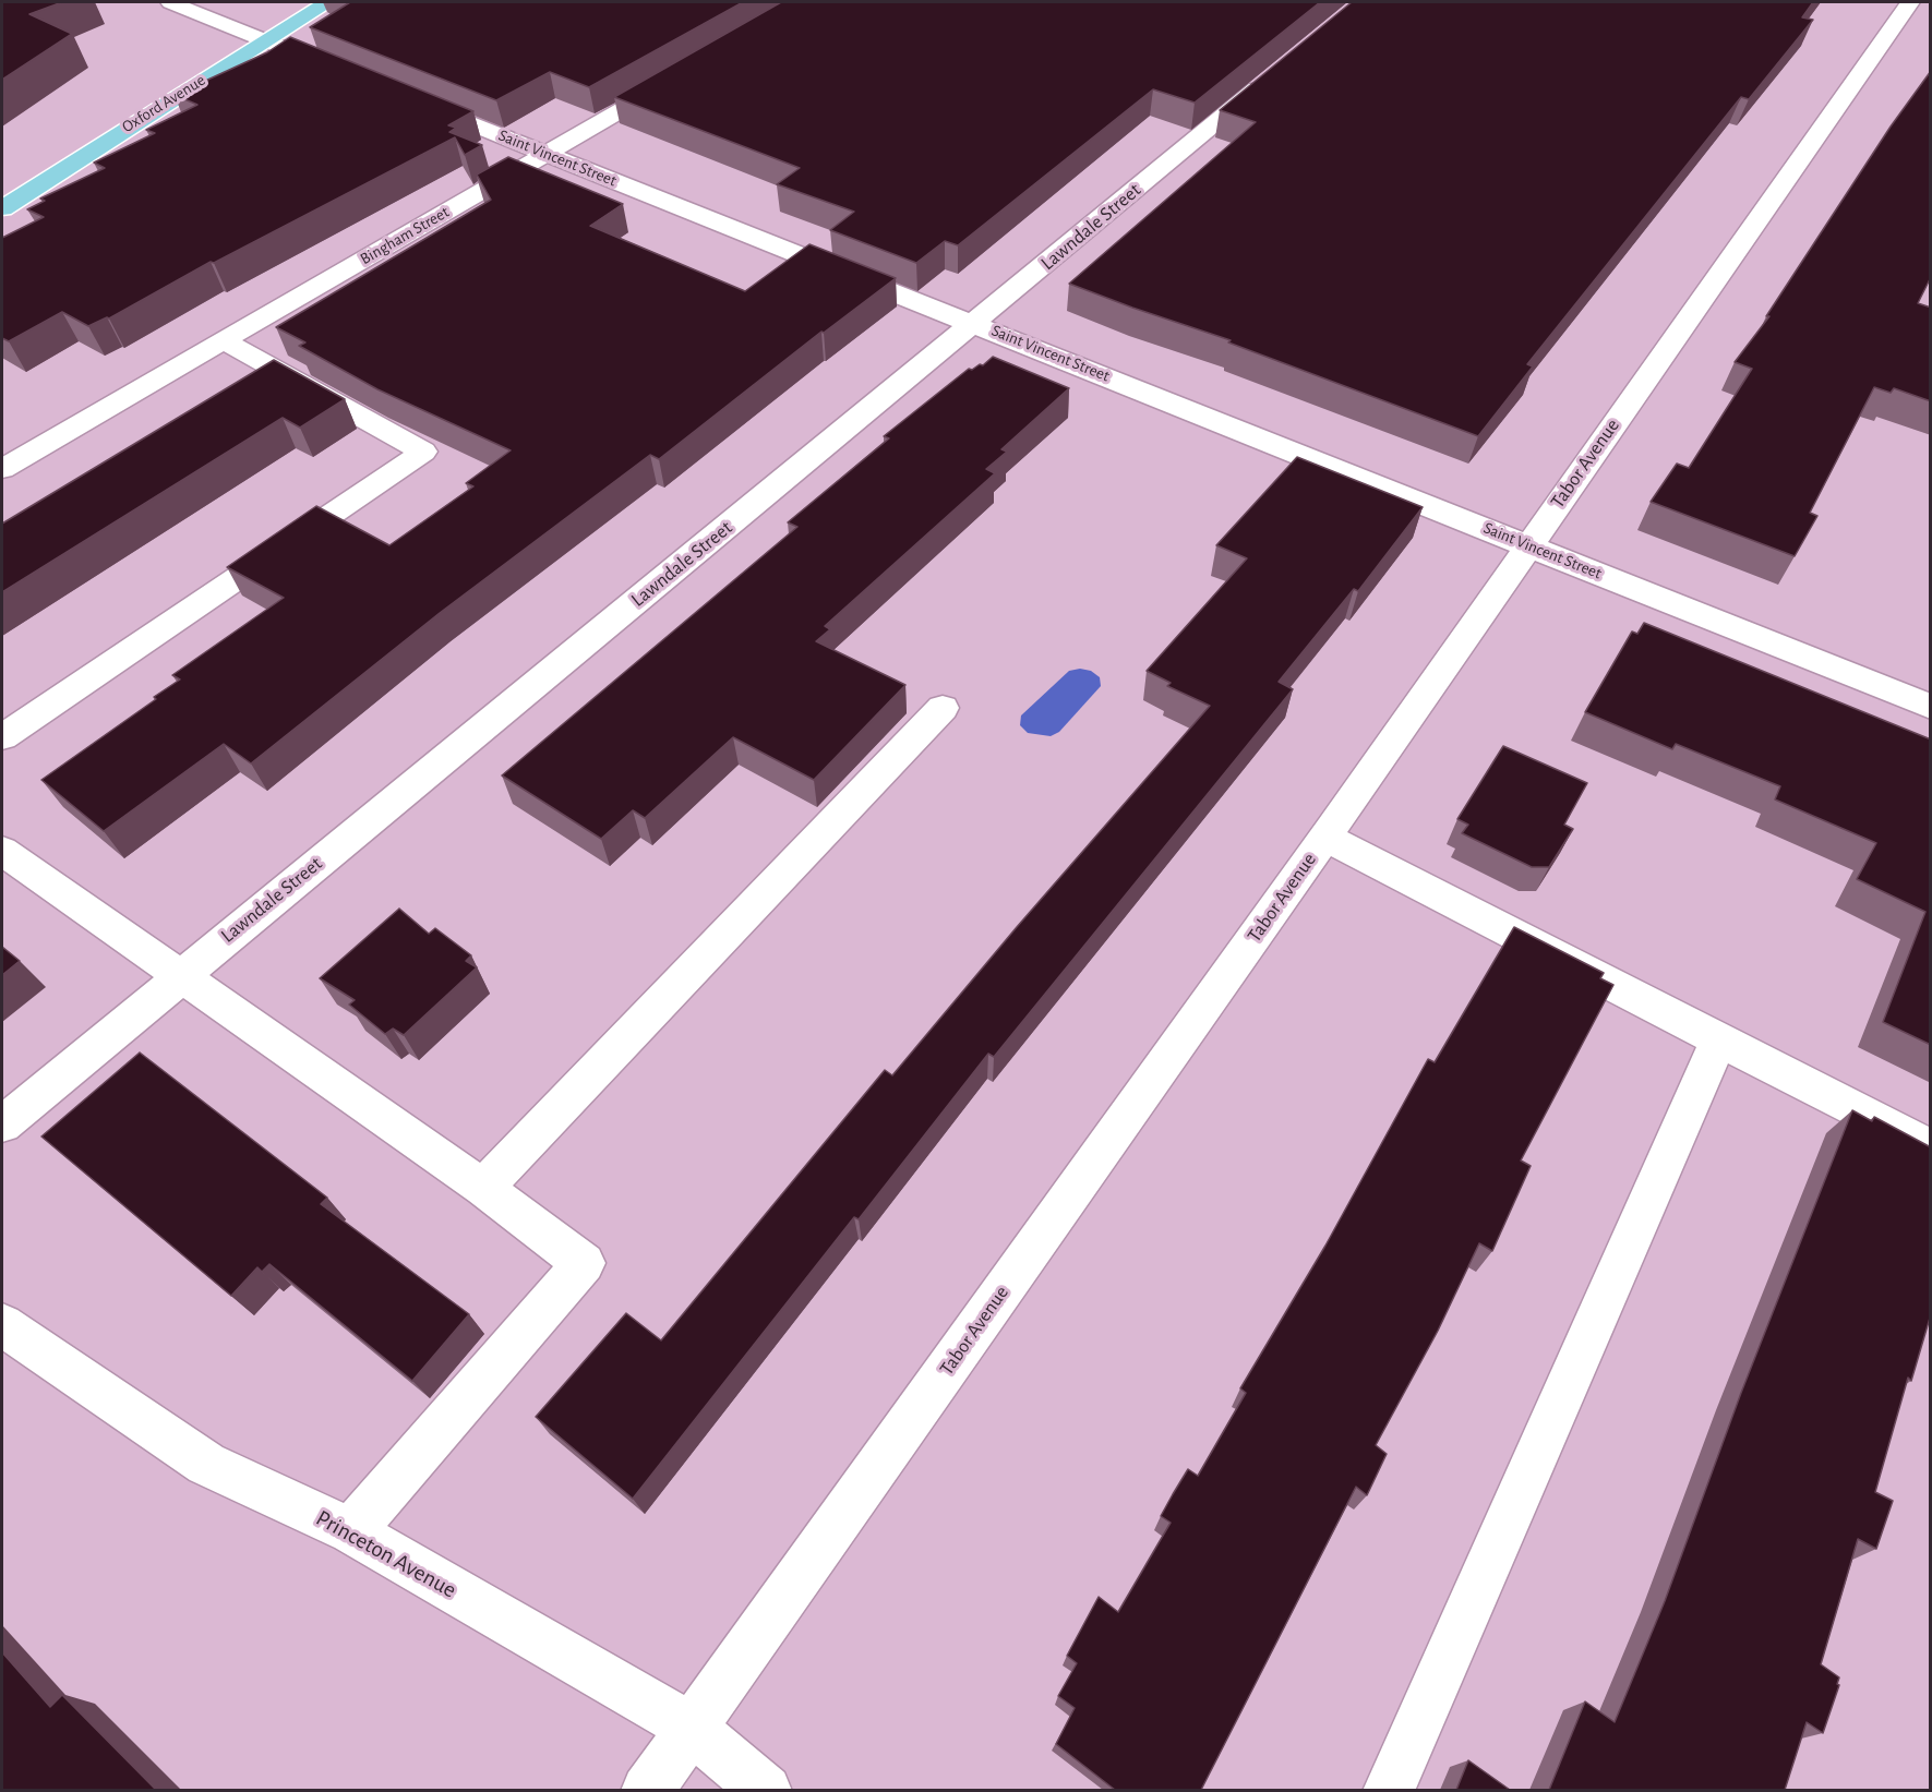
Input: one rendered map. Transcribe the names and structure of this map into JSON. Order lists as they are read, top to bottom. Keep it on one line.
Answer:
{"streets":{"main road":["Oxford Avenue"],"street":["Saint Vincent Street","Lawndale Street","Bingham Street","Tabor Avenue","Princeton Avenue"]},"crossings":[["Saint Vincent Street","Lawndale Street"],["Saint Vincent Street","Bingham Street"],["Saint Vincent Street","Tabor Avenue"],["Tabor Avenue","Princeton Avenue"]]}
